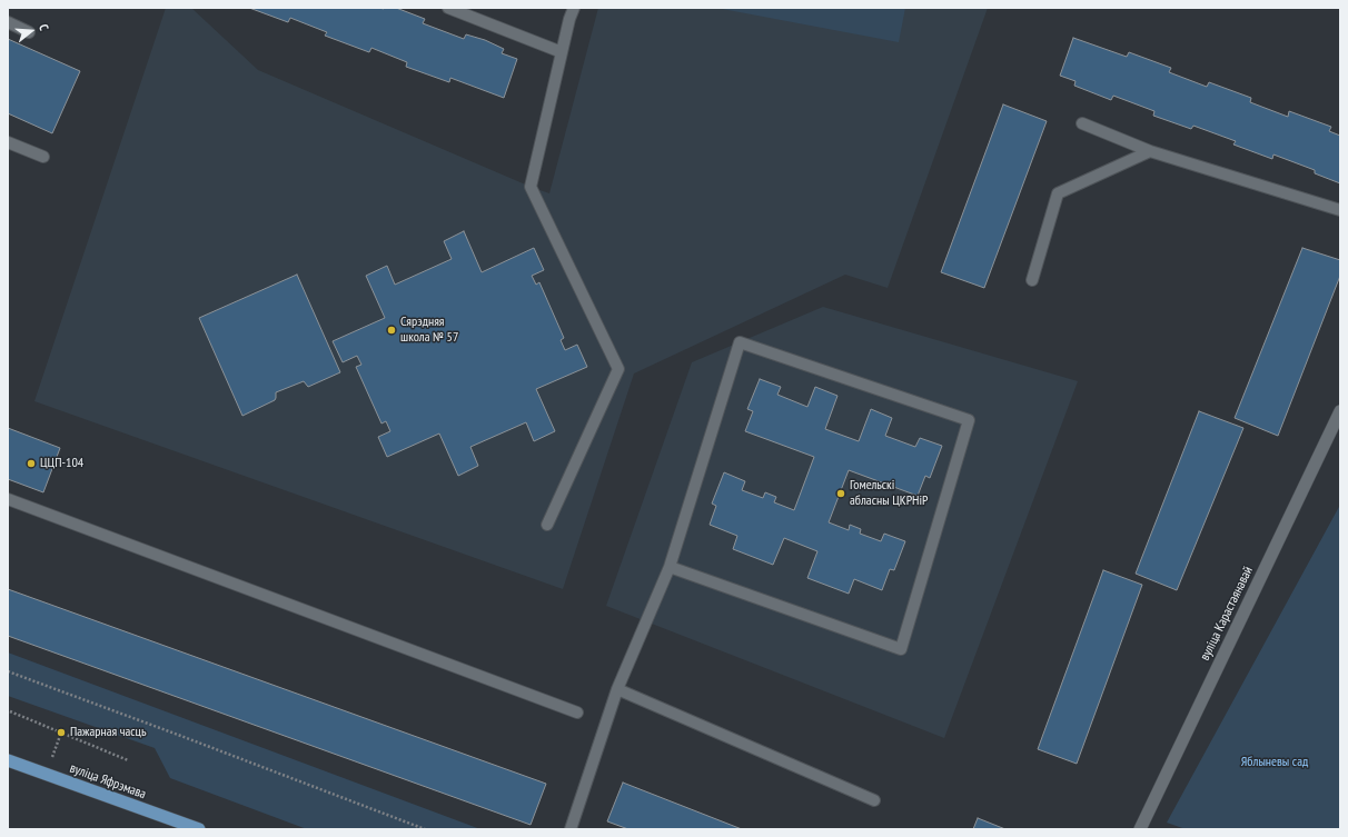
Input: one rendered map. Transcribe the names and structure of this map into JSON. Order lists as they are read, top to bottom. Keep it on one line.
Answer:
{"streets":{"main road":["вуліца Яфрэмава"],"street":["вуліца Карастаянавай"]},"parks":["Яблыневы сад"],"places":["Сярэдняя школа № 57","ЦЦП-104","Гомельскі абласны ЦКРНіР","Пажарная часць"],"north":"right"}
